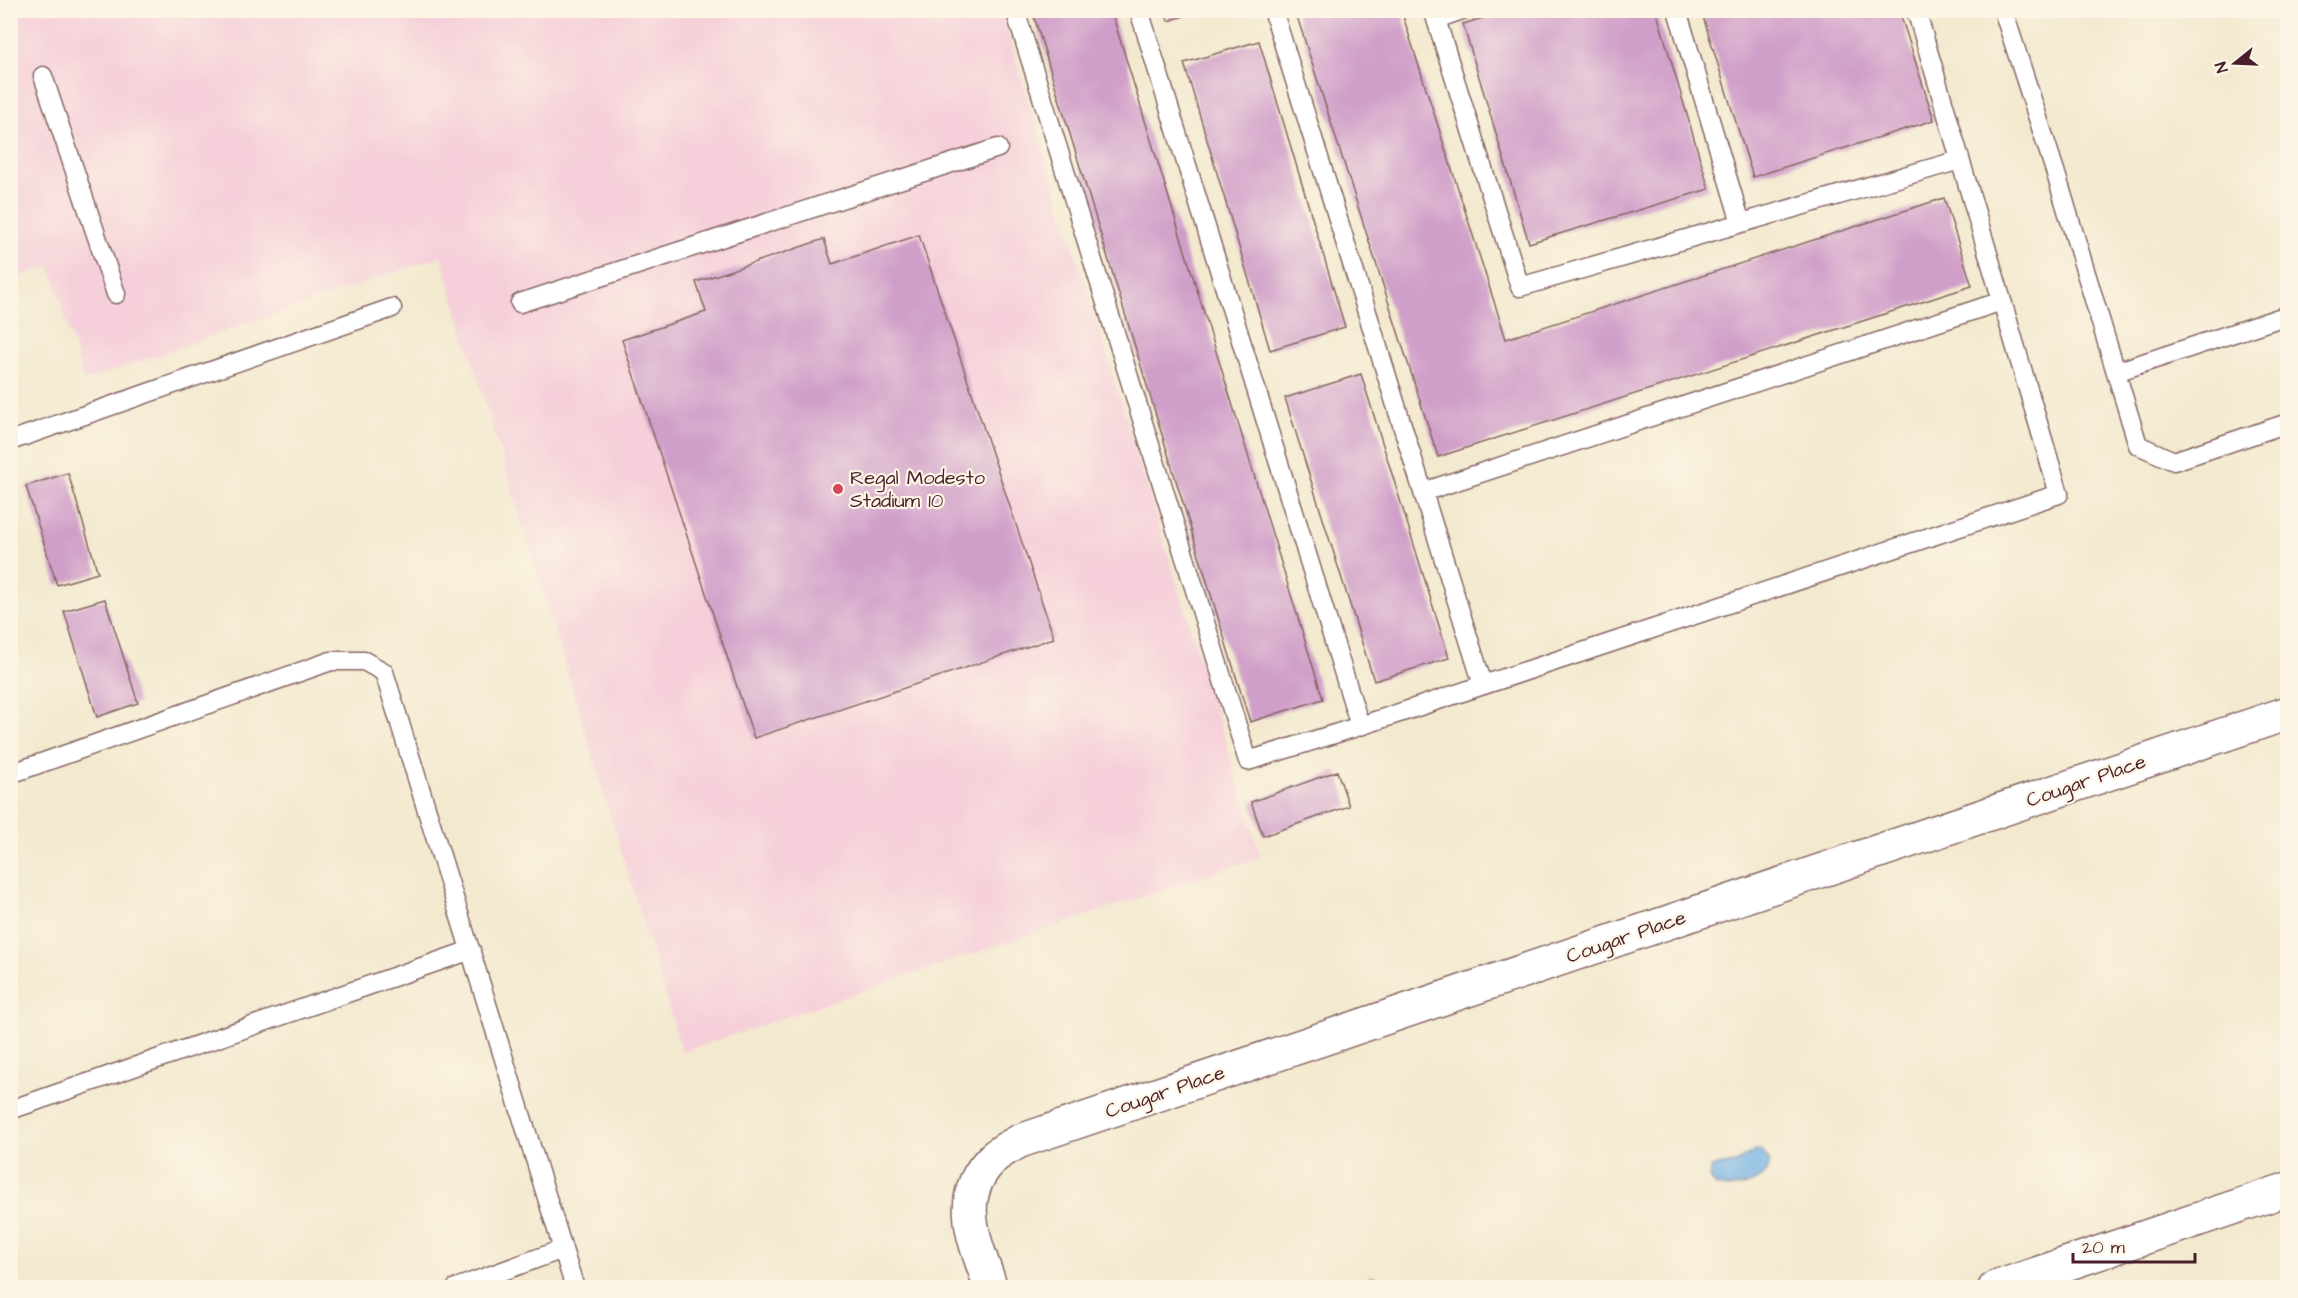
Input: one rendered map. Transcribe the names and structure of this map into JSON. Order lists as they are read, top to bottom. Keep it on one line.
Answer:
{"streets":{"street":["Cougar Place"]},"places":["Regal Modesto Stadium 10"],"scale_bar":"20 m","north":"left"}
